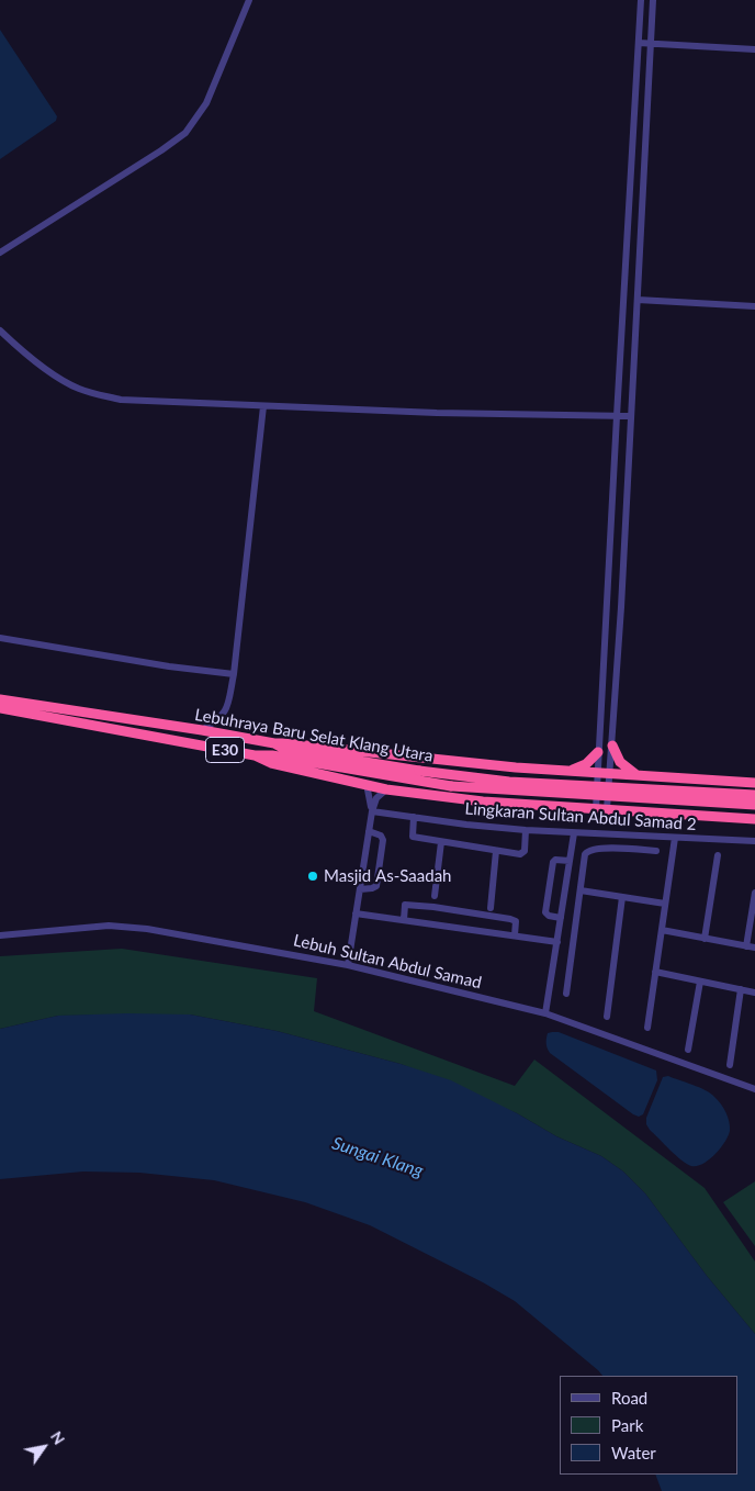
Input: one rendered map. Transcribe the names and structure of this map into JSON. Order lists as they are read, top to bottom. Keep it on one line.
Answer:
{"streets":{"highway":["Lebuhraya Baru Selat Klang Utara","E30"],"street":["Lingkaran Sultan Abdul Samad 2","Lebuh Sultan Abdul Samad"]},"water":["Sungai Klang"],"places":["Masjid As-Saadah"],"legend":["Road","Park","Water"],"north":"top right"}
